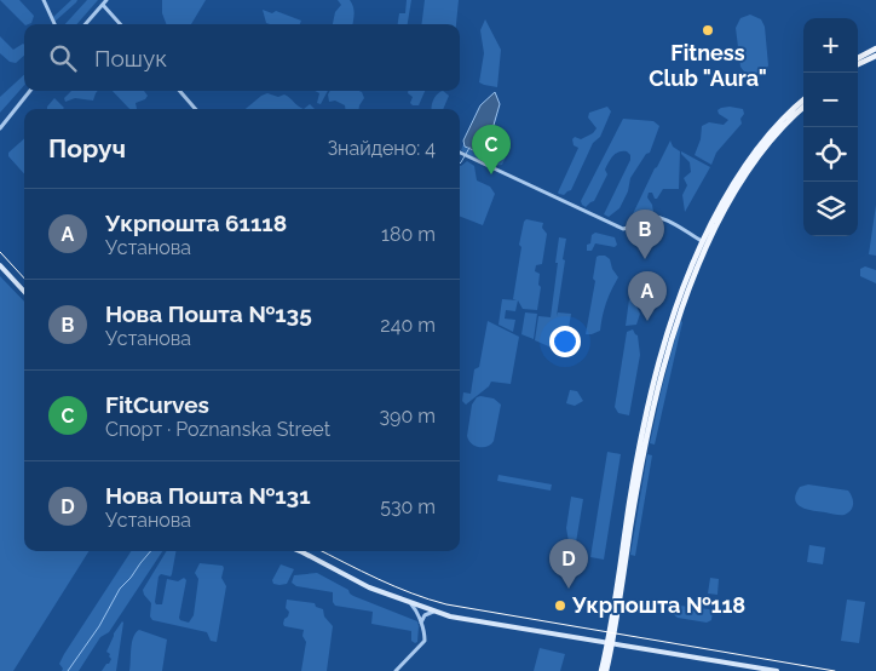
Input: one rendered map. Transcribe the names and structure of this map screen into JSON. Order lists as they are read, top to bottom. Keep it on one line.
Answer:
{"places":["Fitness Club \"Aura\"","Укрпошта №118"],"page":{"map_buttons":["+","−"],"search":"Пошук","heading":["Поруч","Знайдено: 4"],"pins":["C","B","A","D"],"list":[{"mark":"A","name":"Укрпошта 61118","note":"Установа","value":"180 m"},{"mark":"B","name":"Нова Пошта №135","note":"Установа","value":"240 m"},{"mark":"C","name":"FitCurves","note":"Спорт · Poznanska Street","value":"390 m"},{"mark":"D","name":"Нова Пошта №131","note":"Установа","value":"530 m"}]}}
